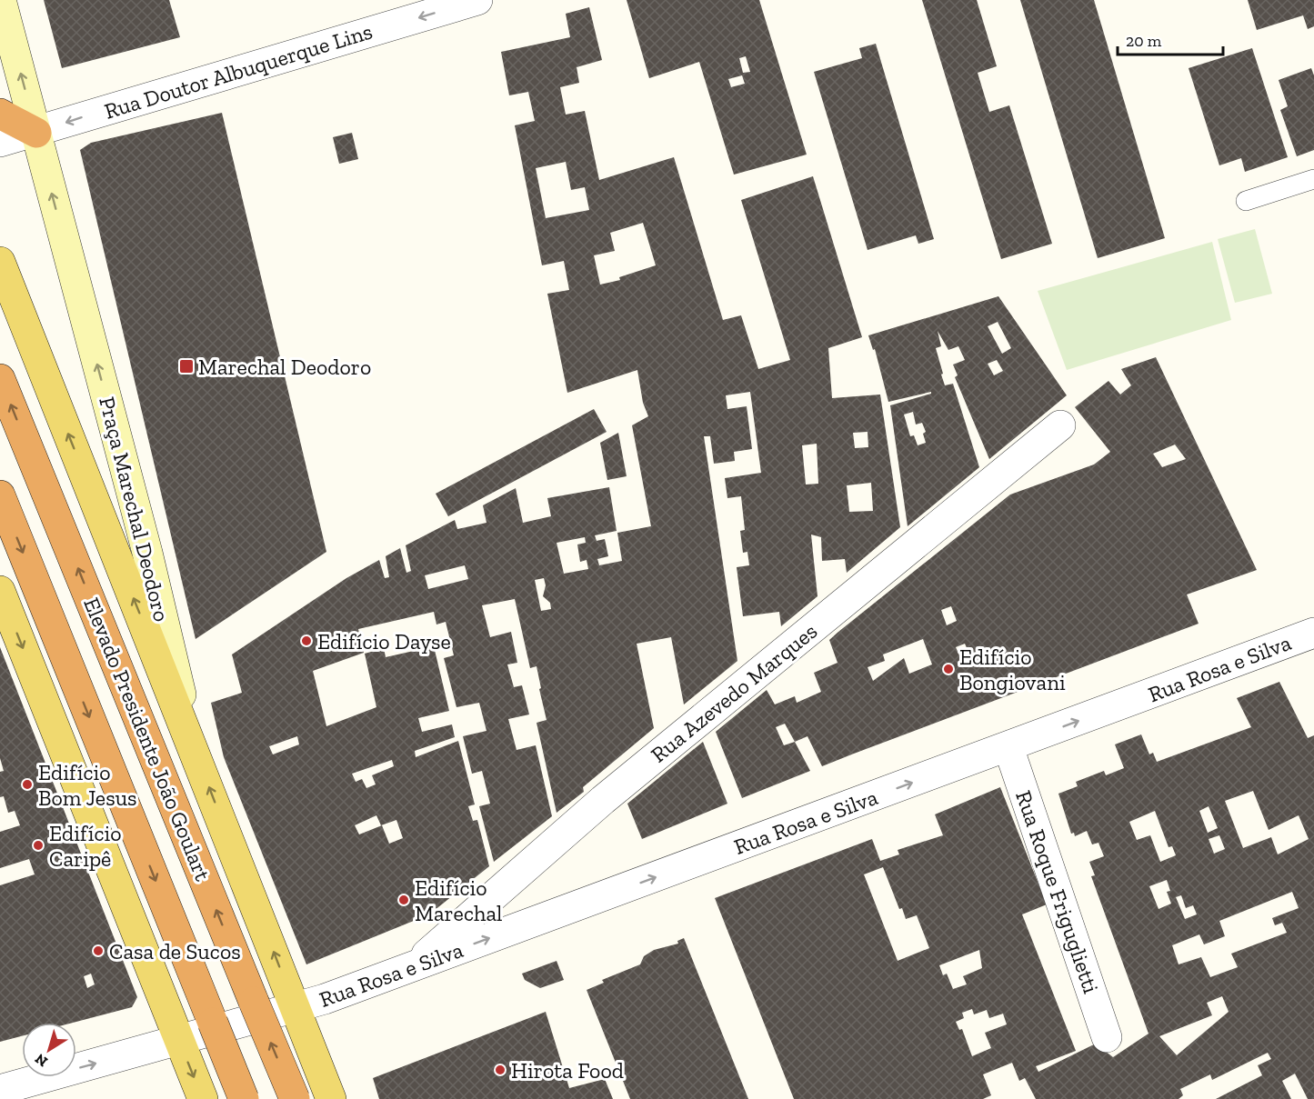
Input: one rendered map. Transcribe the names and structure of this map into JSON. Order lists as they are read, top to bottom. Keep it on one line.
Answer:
{"streets":{"highway":["Elevado Presidente João Goulart"],"main road":["Praça Marechal Deodoro"],"street":["Rua Doutor Albuquerque Lins","Rua Rosa e Silva","Rua Azevedo Marques","Rua Roque Friguglietti"]},"crossings":[["Rua Doutor Albuquerque Lins","Praça Marechal Deodoro"],["Praça Marechal Deodoro","Rua Rosa e Silva"],["Rua Rosa e Silva","Rua Azevedo Marques"],["Rua Rosa e Silva","Rua Roque Friguglietti"]],"one_way":["Rua Doutor Albuquerque Lins","Rua Rosa e Silva"],"places":{"transit":["Marechal Deodoro"],"other":["Edifício Dayse","Edifício Bongiovani","Edifício Bom Jesus","Edifício Caripê","Edifício Marechal","Casa de Sucos","Hirota Food"]},"scale_bar":"20 m","north":"bottom left"}
